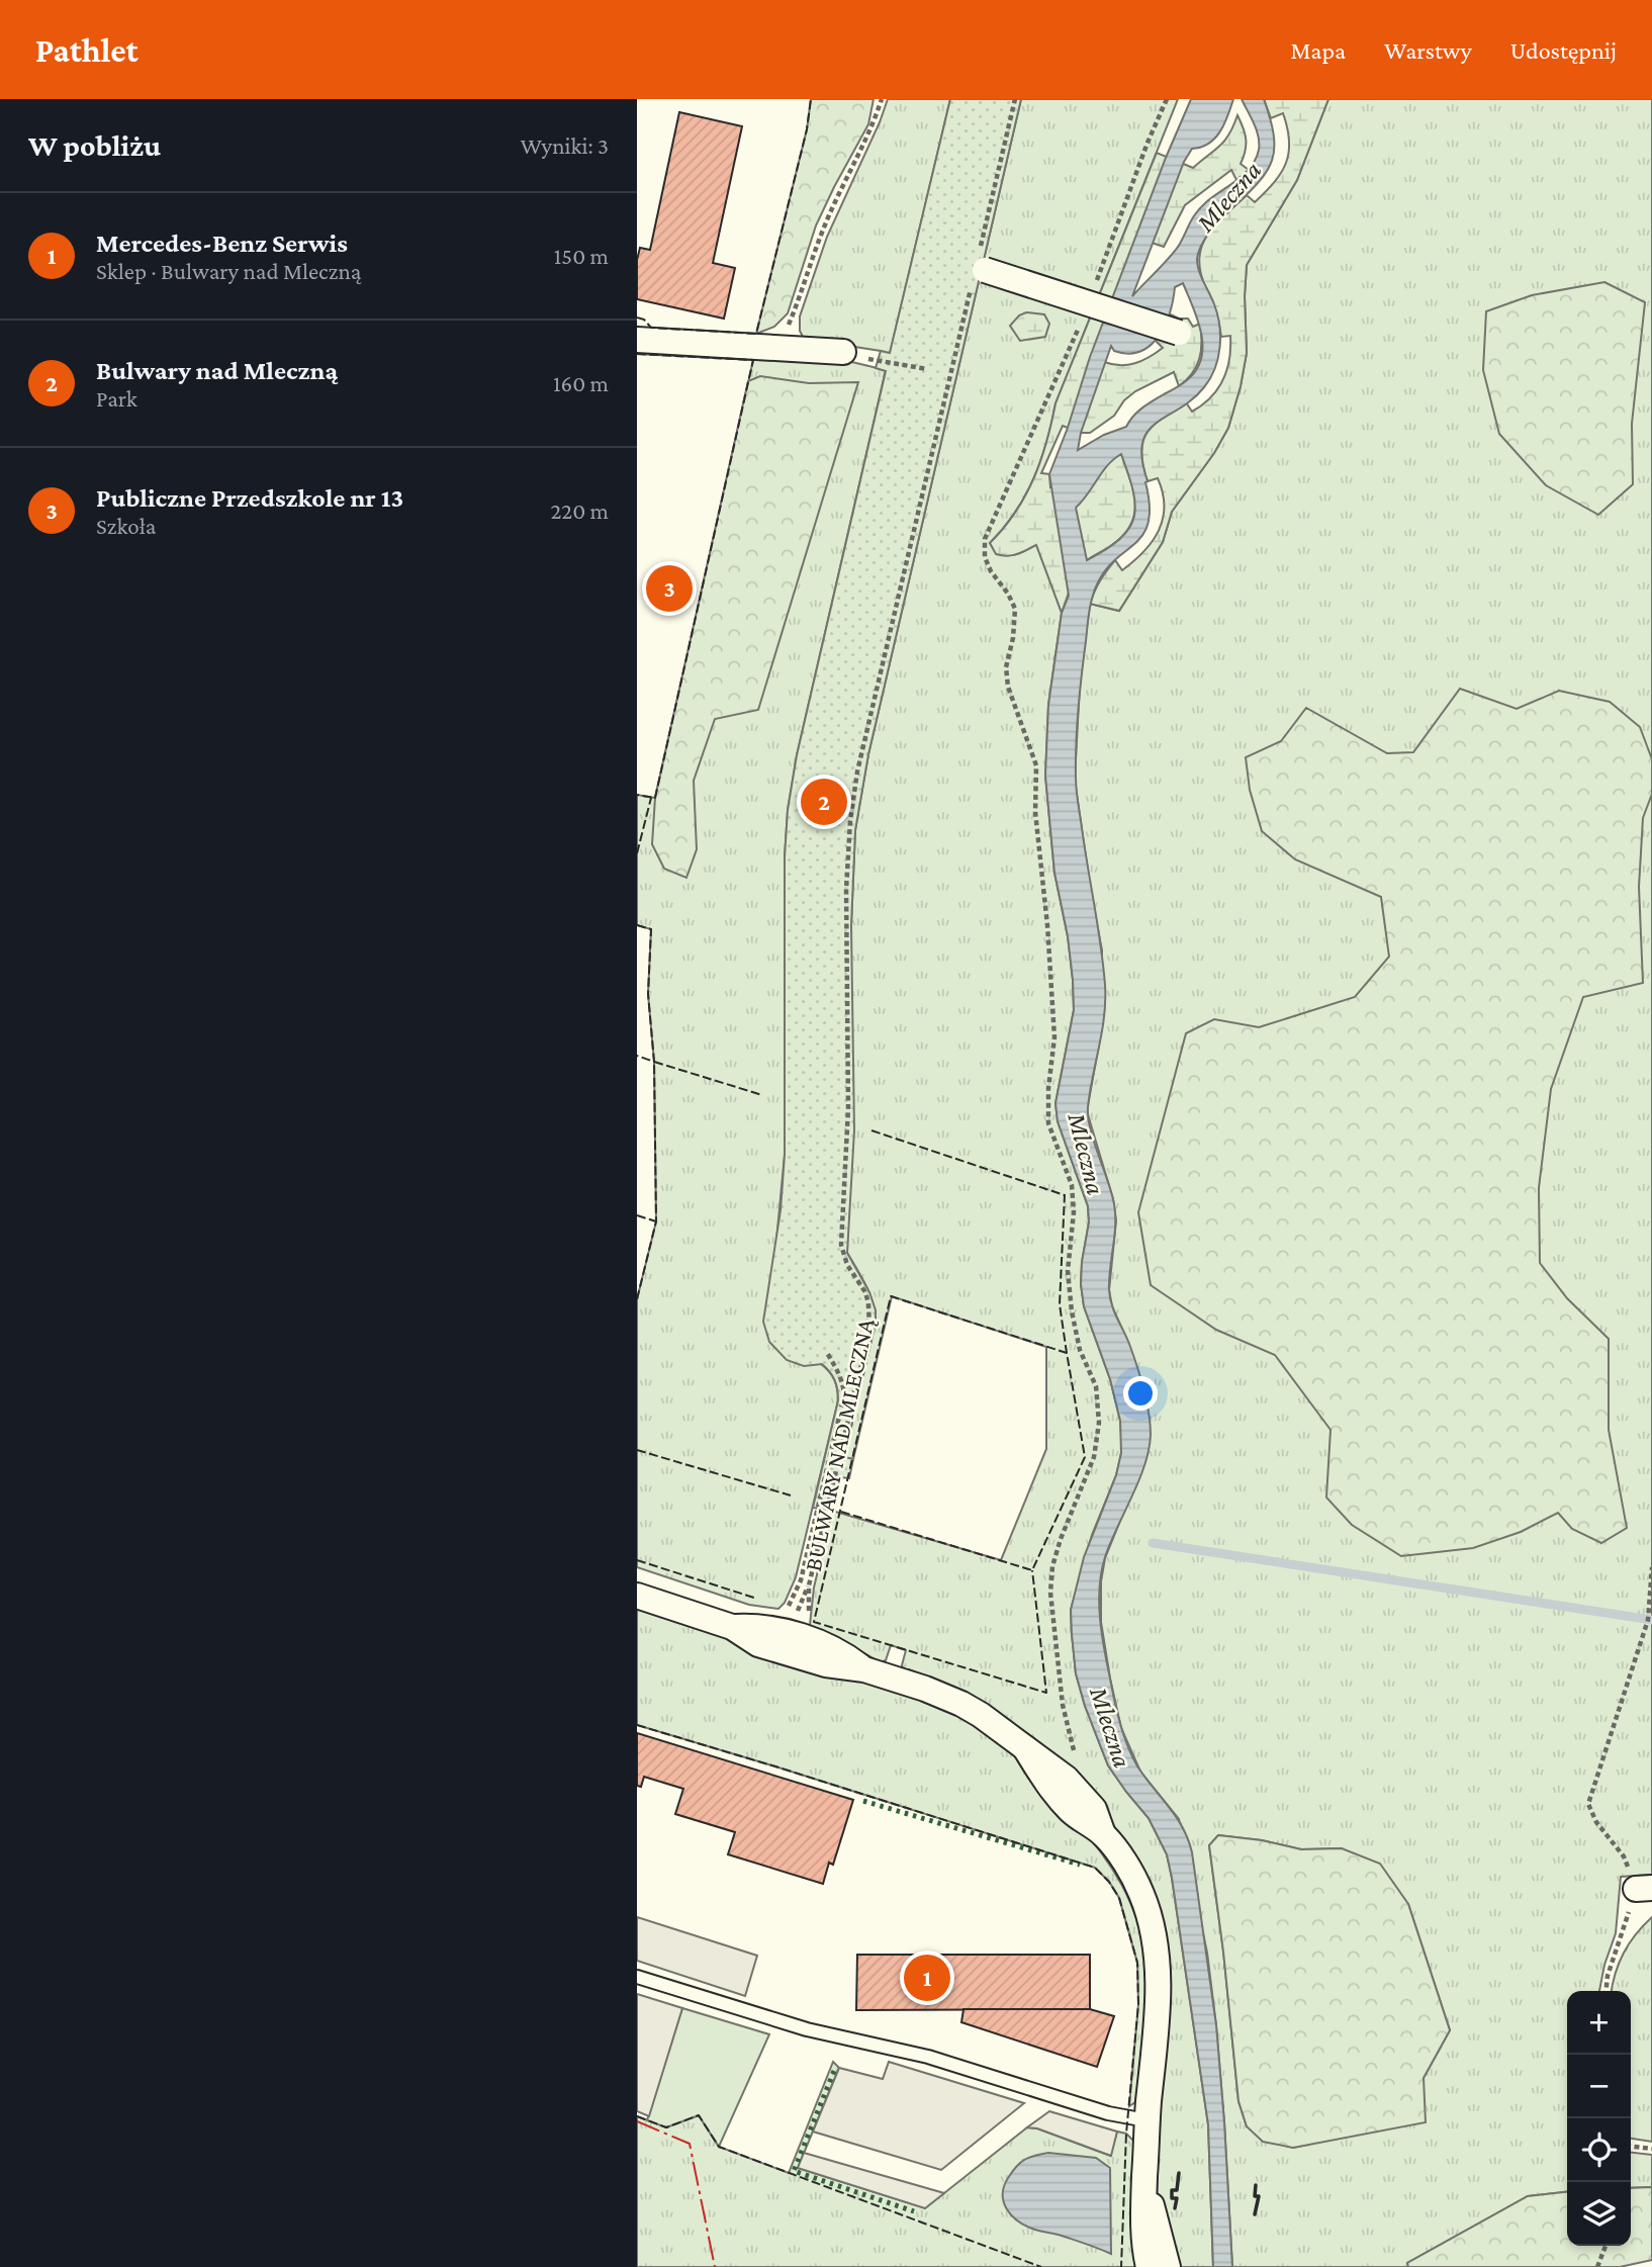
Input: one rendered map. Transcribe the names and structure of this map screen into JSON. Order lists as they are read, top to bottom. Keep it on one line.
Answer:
{"streets":{"path":["BULWARY NAD MLECZNĄ"]},"water":["Mleczna"],"page":{"header":"Pathlet","nav":["Mapa","Warstwy","Udostępnij"],"heading":["W pobliżu","Wyniki: 3"],"list":[{"mark":"1","name":"Mercedes-Benz Serwis","note":"Sklep · Bulwary nad Mleczną","value":"150 m"},{"mark":"2","name":"Bulwary nad Mleczną","note":"Park","value":"160 m"},{"mark":"3","name":"Publiczne Przedszkole nr 13","note":"Szkoła","value":"220 m"}],"pins":["3","2","1"],"map_buttons":["+","−"]}}
